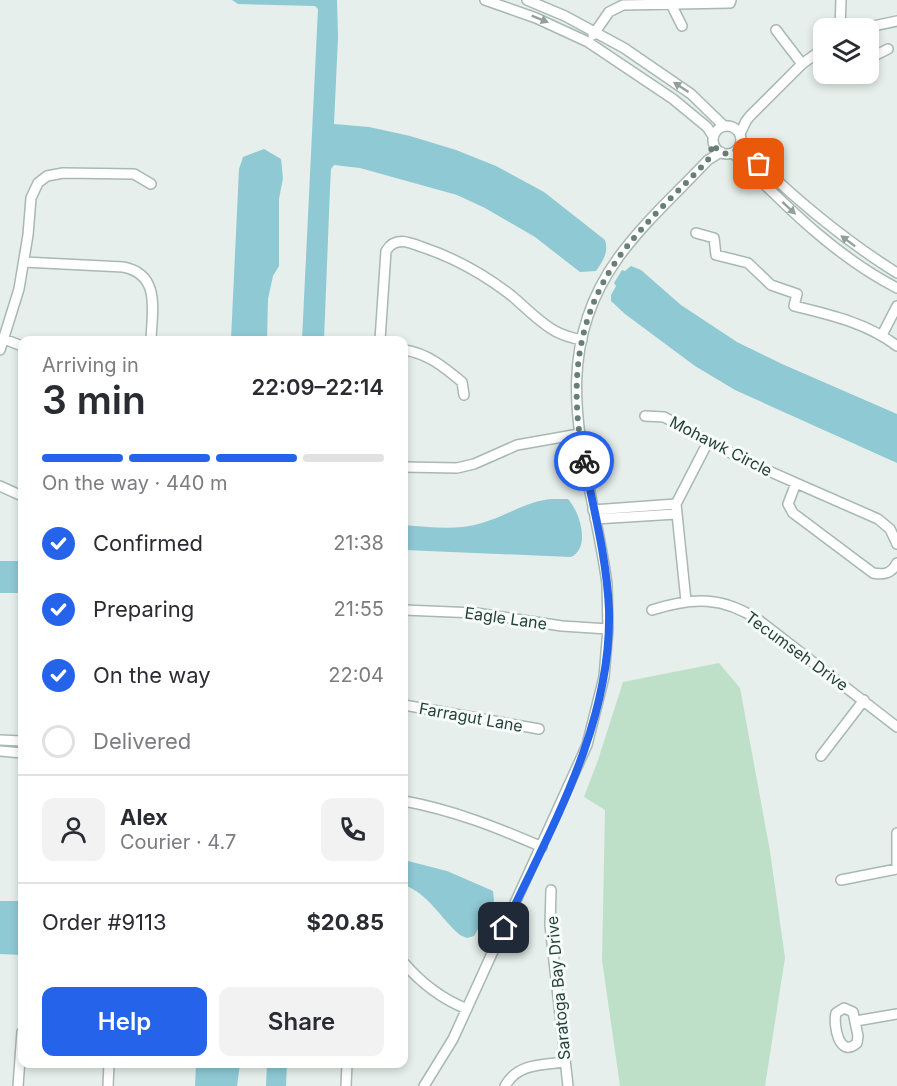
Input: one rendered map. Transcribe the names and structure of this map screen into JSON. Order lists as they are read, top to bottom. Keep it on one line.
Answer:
{"streets":{"street":["Mohawk Circle","Eagle Lane","Tecumseh Drive","Farragut Lane","Saratoga Bay Drive"]},"page":{"heading":["3 min","Arriving in","22:09–22:14"],"panel":["Alex","Courier · 4.7","Order #9113","$20.85"],"bar":"On the way · 440 m","list":[["Confirmed","21:38"],["Preparing","21:55"],["On the way","22:04"],"Delivered"],"buttons":["Help","Share"]}}
